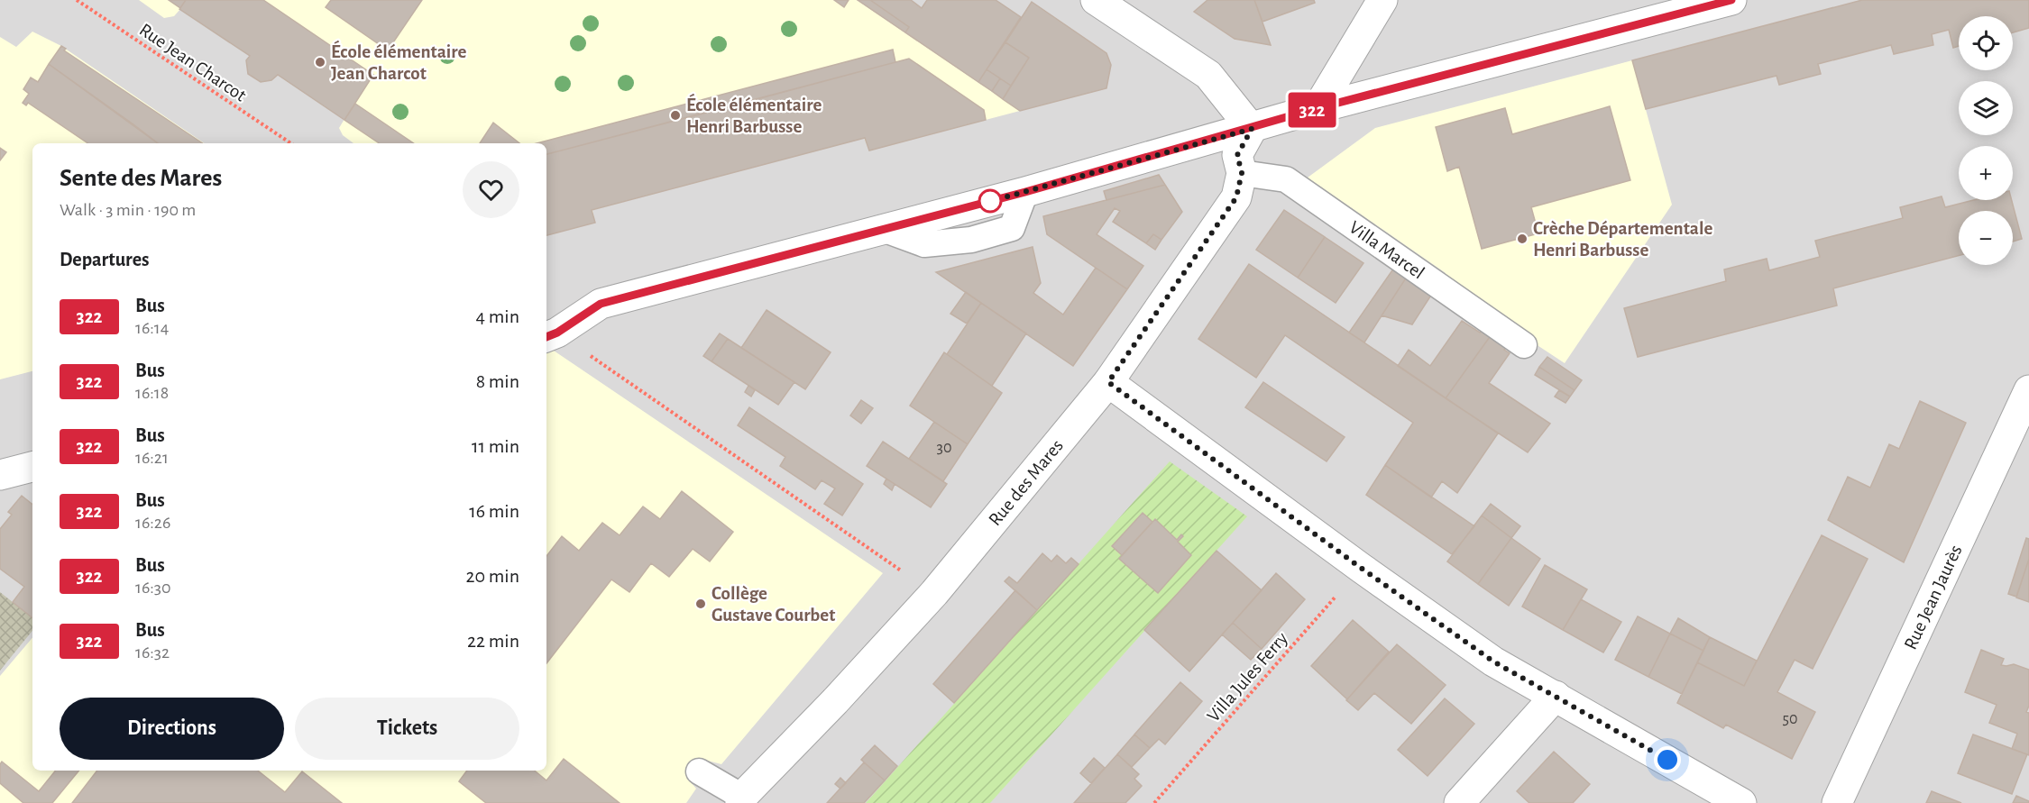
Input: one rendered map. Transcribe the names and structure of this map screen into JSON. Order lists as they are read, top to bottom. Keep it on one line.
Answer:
{"streets":{"street":["Rue des Mares","Rue Jean Jaurès"],"lane":["Villa Marcel"],"path":["Rue Jean Charcot","Villa Jules Ferry"]},"crossings":[["Villa Marcel","Rue des Mares"]],"places":["École élémentaire Jean Charcot","École élémentaire Henri Barbusse","Crèche Départementale Henri Barbusse","Collège Gustave Courbet"],"lines":["bus line 322"],"house_numbers":["30","50"],"page":{"on_map":"322","map_buttons":["+","−"],"heading":[["Sente des Mares","Walk · 3 min · 190 m"],"Departures"],"list":[{"mark":"322","name":"Bus","note":"16:14","value":"4 min"},{"mark":"322","name":"Bus","note":"16:18","value":"8 min"},{"mark":"322","name":"Bus","note":"16:21","value":"11 min"},{"mark":"322","name":"Bus","note":"16:26","value":"16 min"},{"mark":"322","name":"Bus","note":"16:30","value":"20 min"},{"mark":"322","name":"Bus","note":"16:32","value":"22 min"}],"buttons":["Directions","Tickets"]}}
